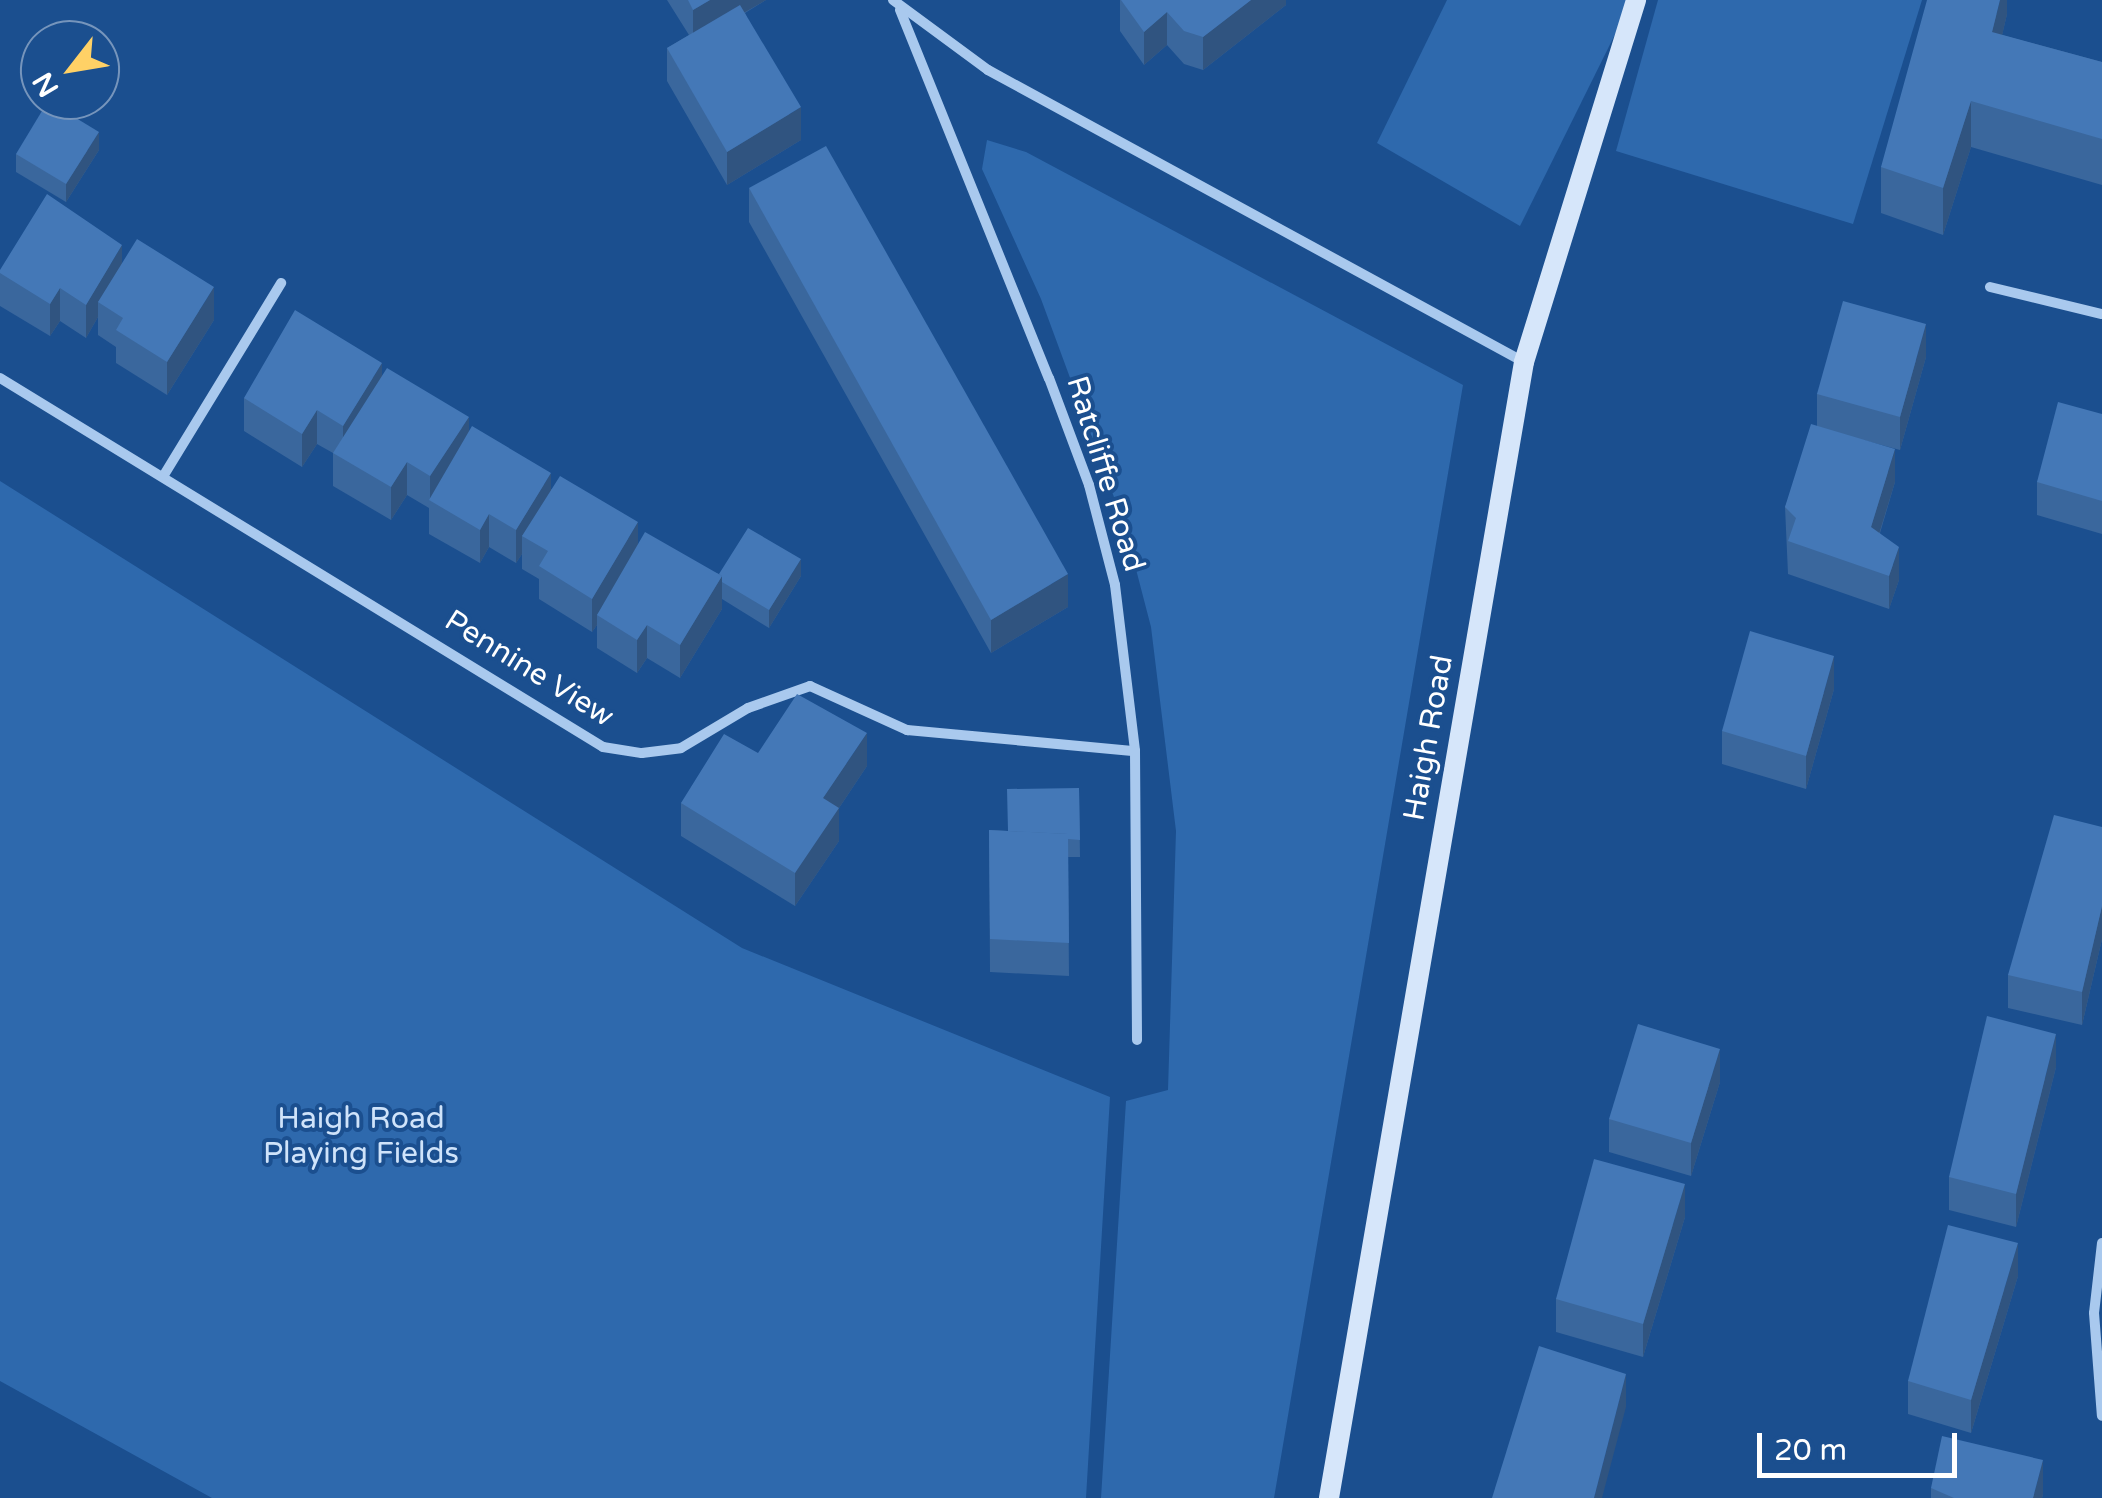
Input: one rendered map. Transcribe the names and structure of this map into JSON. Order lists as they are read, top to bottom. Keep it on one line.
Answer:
{"streets":{"main road":["Haigh Road"],"street":["Ratcliffe Road","Pennine View"]},"crossings":[["Ratcliffe Road","Pennine View"],["Ratcliffe Road","Haigh Road"]],"parks":["Haigh Road Playing Fields"],"scale_bar":"20 m","north":"bottom left"}
